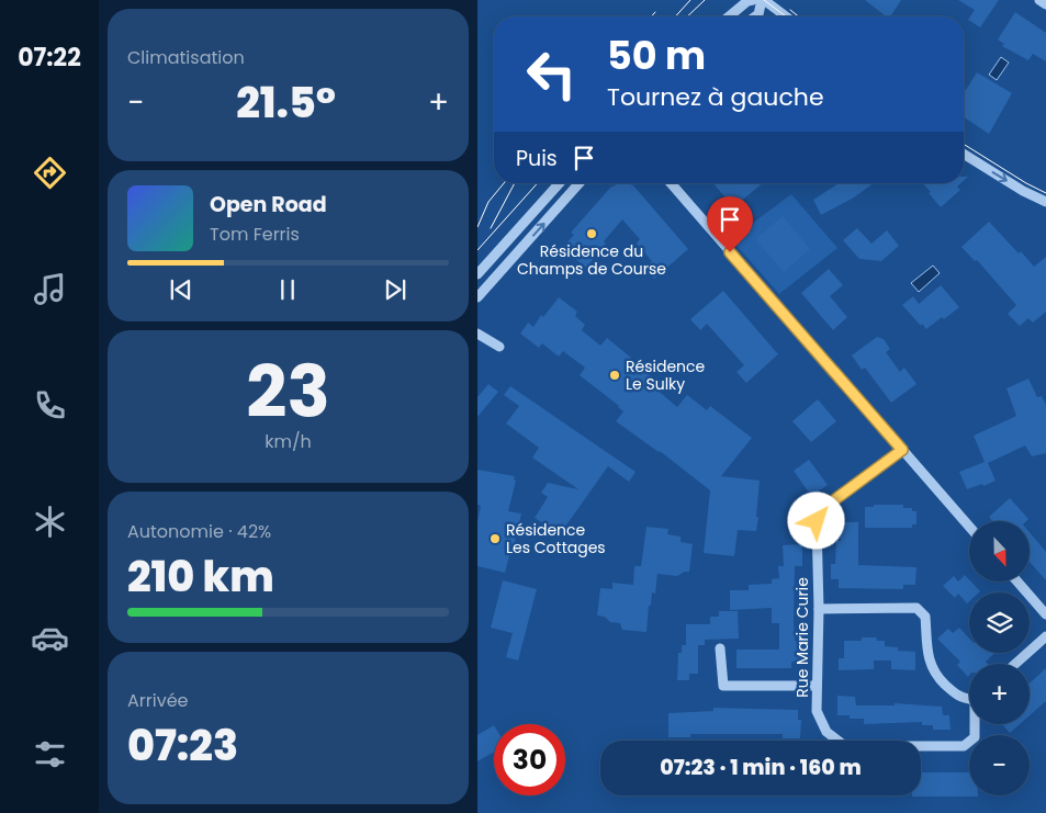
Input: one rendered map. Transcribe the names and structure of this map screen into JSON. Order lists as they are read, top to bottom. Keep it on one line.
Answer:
{"streets":{"street":["Rue Marie Curie"]},"places":["Résidence du Champs de Course","Résidence Le Sulky","Résidence Les Cottages"],"north":"bottom","page":{"tabs":"07:22","tile":["Climatisation",["23","km/h"],["Autonomie · 42%","210 km"],["Arrivée","07:23"]],"turn":["50 m","Tournez à gauche"],"heat":["−","21.5°","+"],"then":"Puis","song":["Open Road","Tom Ferris"],"map_buttons":["+","−"],"limit":"30","trip":"07:23 · 1 min · 160 m"}}
